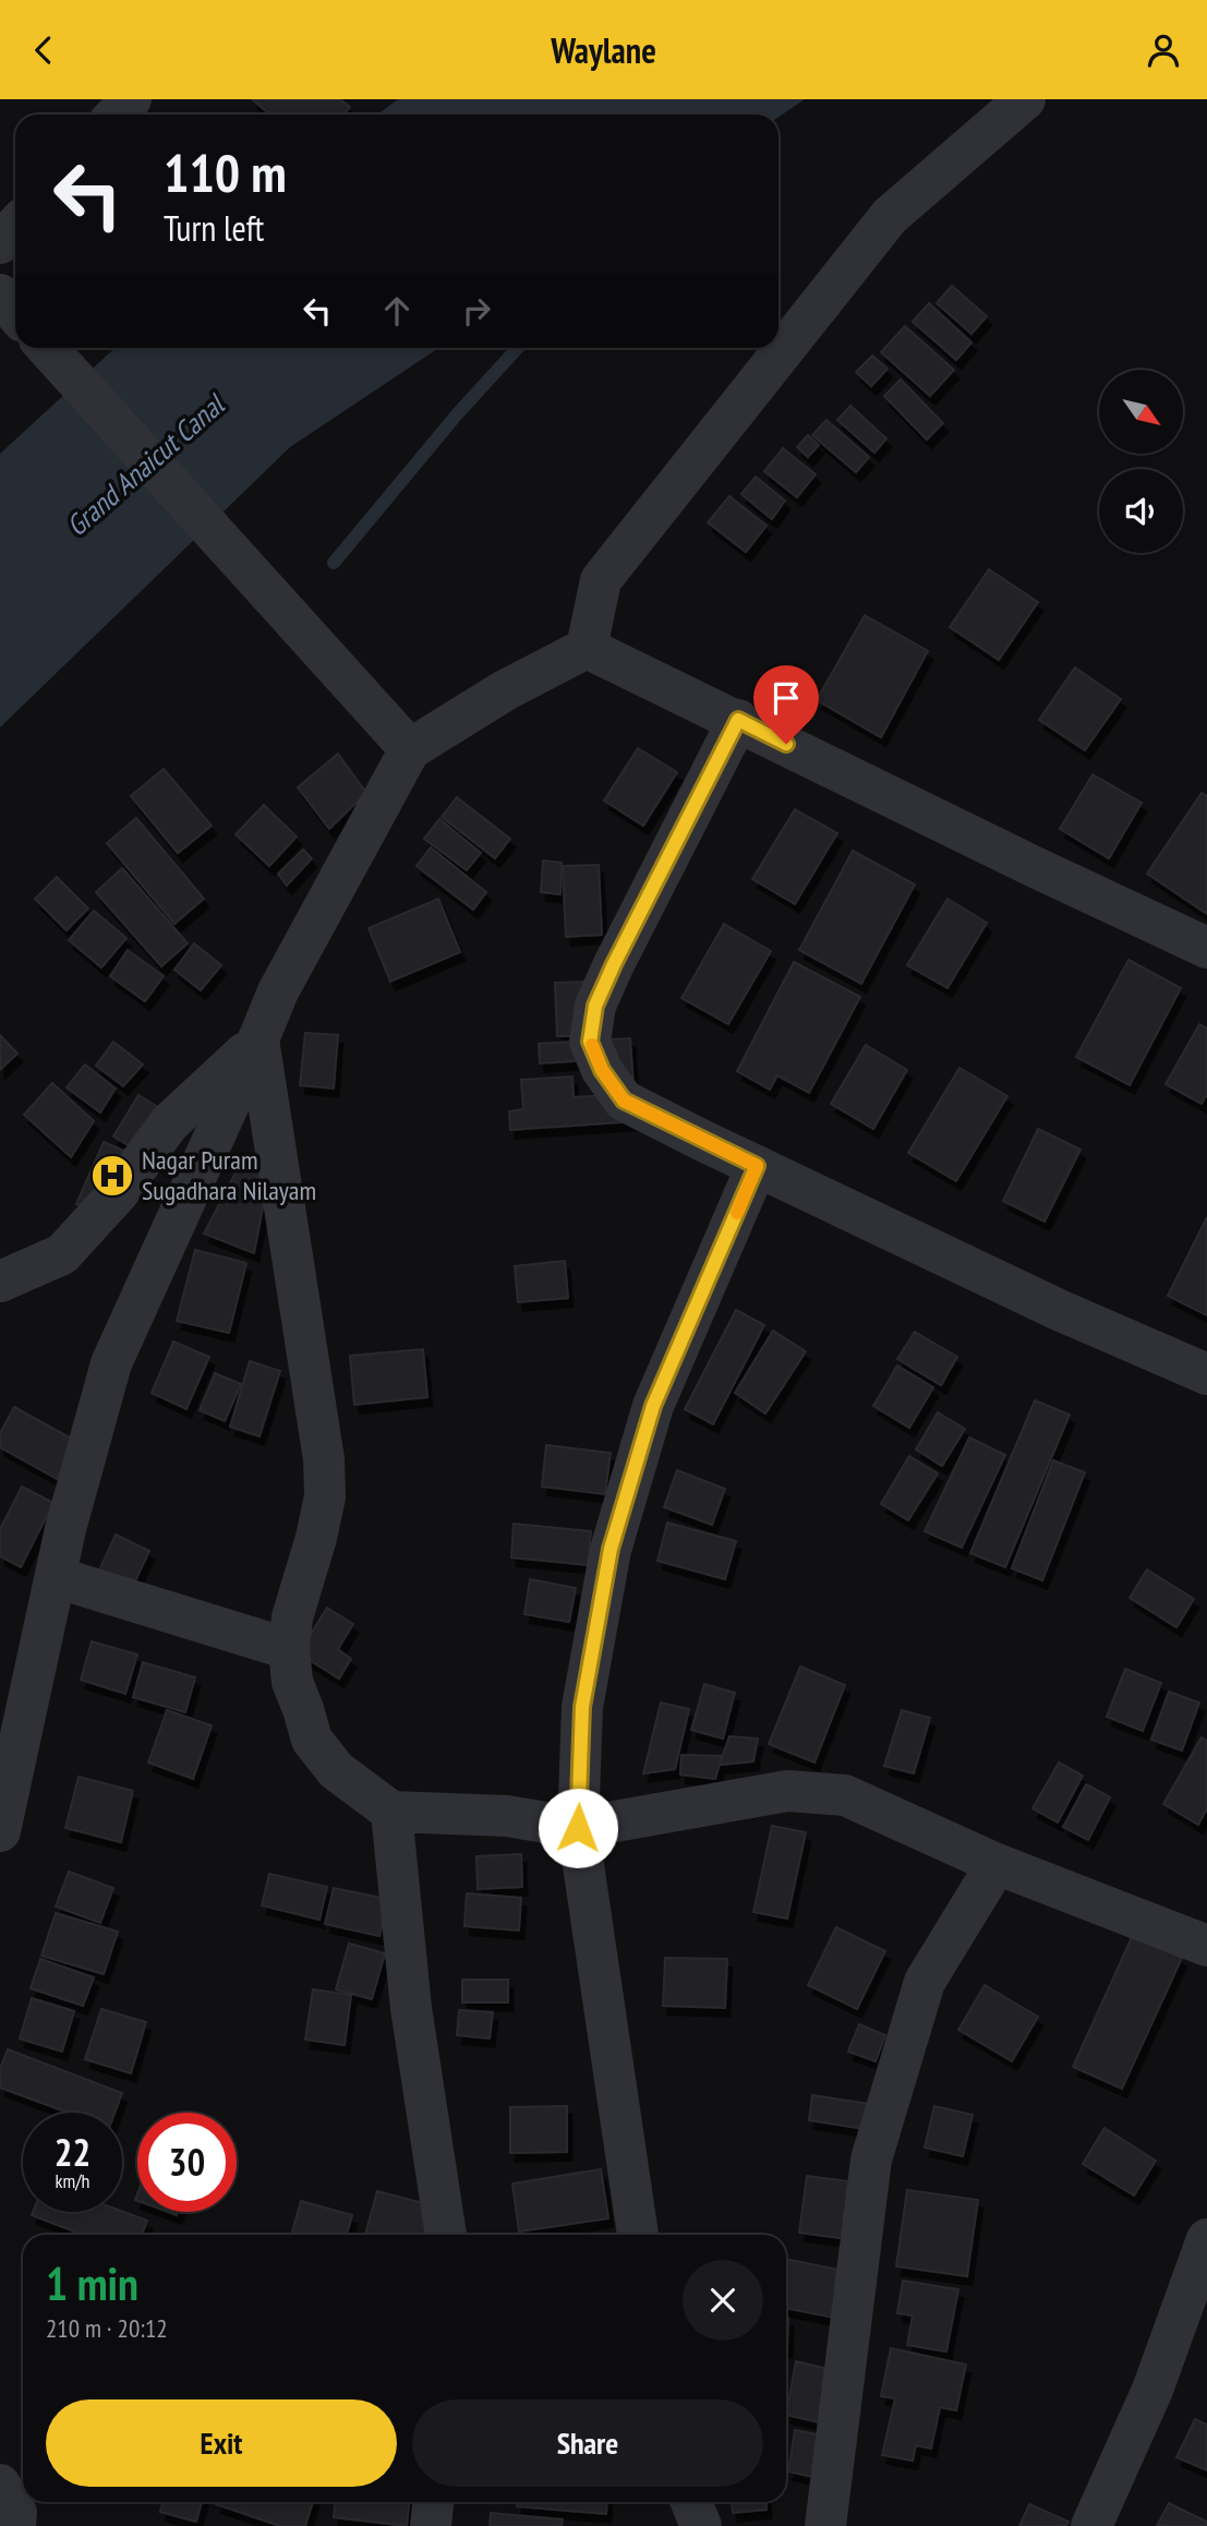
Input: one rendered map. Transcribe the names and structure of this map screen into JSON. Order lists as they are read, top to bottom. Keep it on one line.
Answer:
{"water":["Grand Anaicut Canal"],"places":{"hospital":["Nagar Puram Sugadhara Nilayam"]},"north":"bottom right","page":{"header":"Waylane","turn":["110 m","Turn left"],"speed":"22 km/h","limit":"30","heading":["1 min","210 m · 20:12"],"buttons":["Exit","Share"]}}
